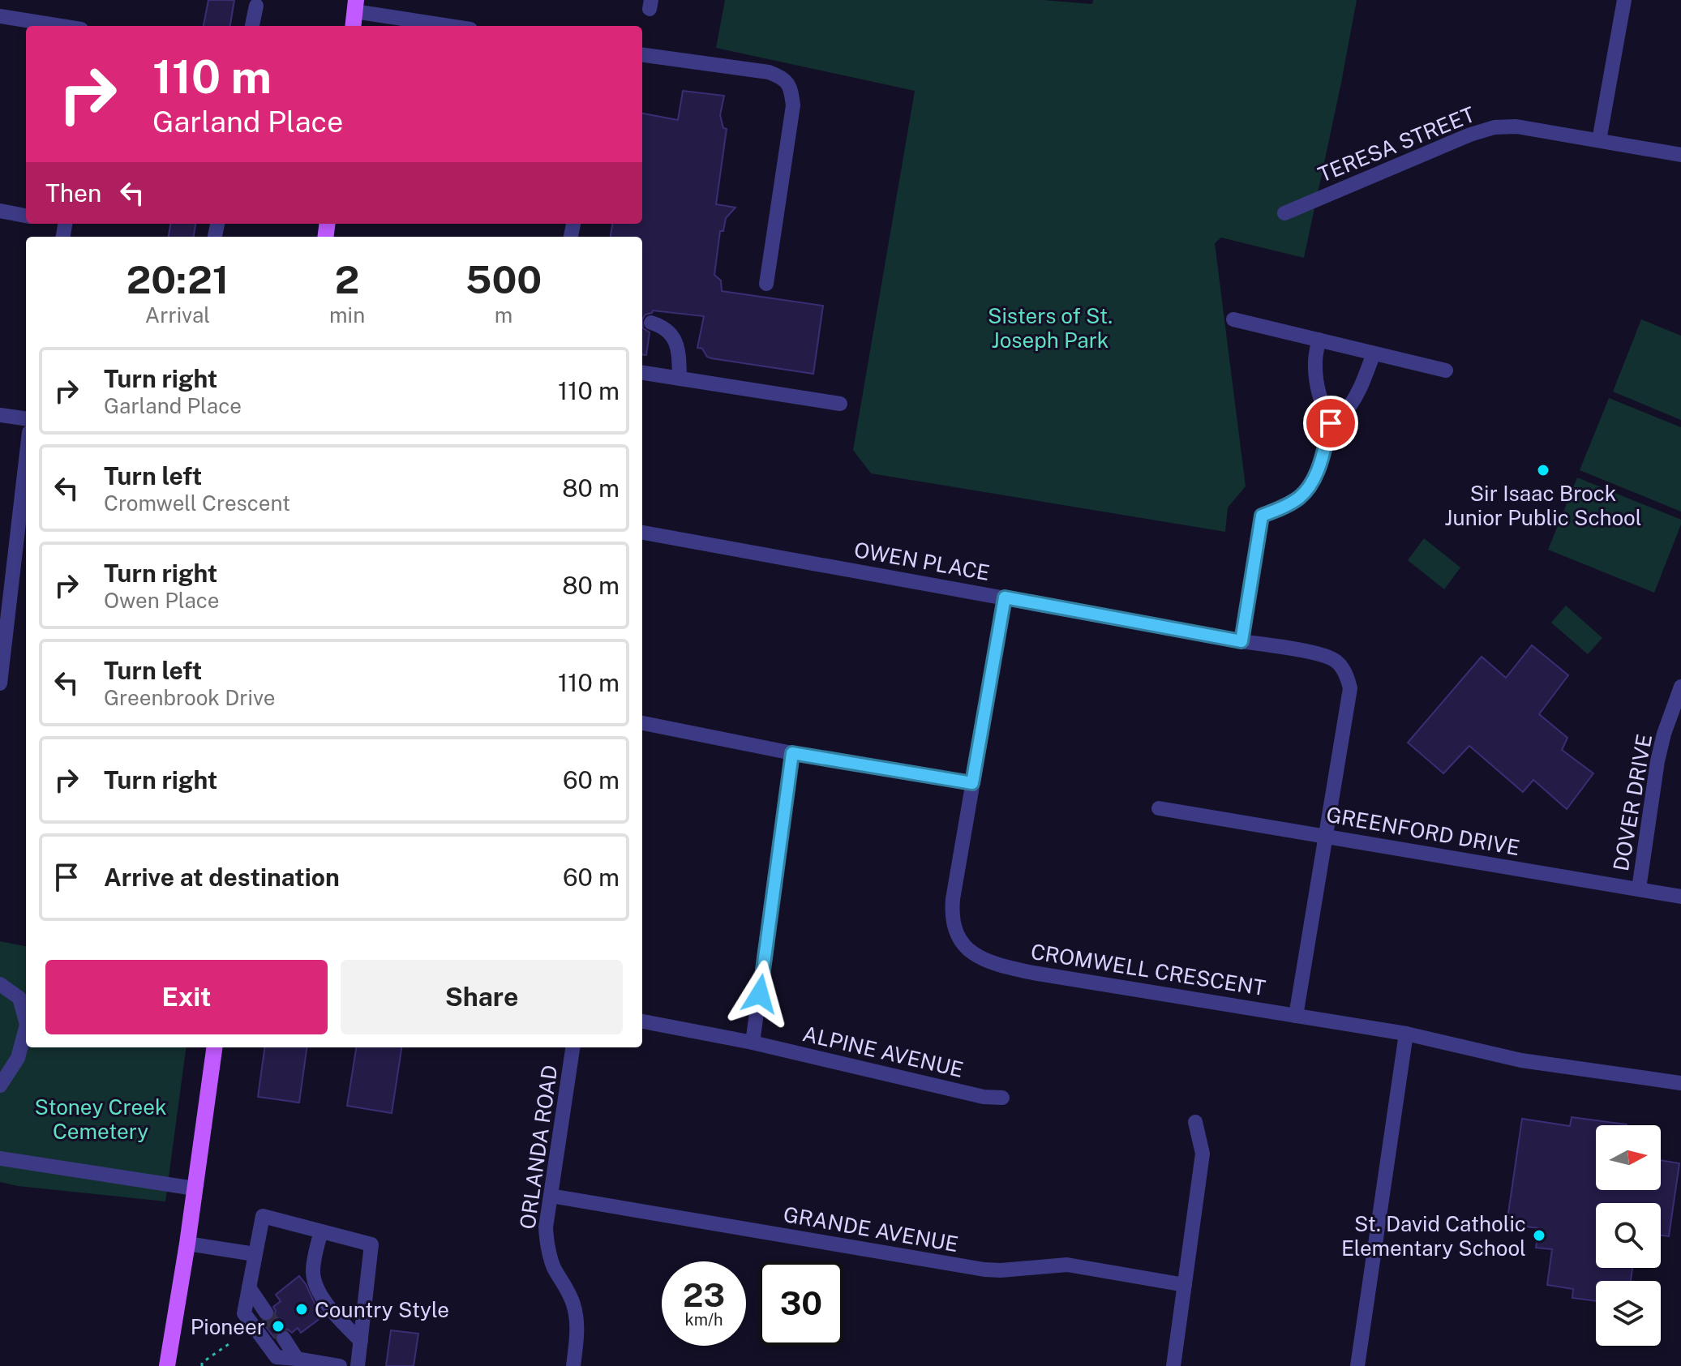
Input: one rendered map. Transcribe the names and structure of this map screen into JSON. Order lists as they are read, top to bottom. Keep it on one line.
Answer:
{"streets":{"street":["TERESA STREET","OWEN PLACE","DOVER DRIVE","GREENFORD DRIVE","CROMWELL CRESCENT","ALPINE AVENUE","ORLANDA ROAD","GRANDE AVENUE"]},"crossings":[["OWEN PLACE","GREENFORD DRIVE"],["OWEN PLACE","CROMWELL CRESCENT"],["DOVER DRIVE","GREENFORD DRIVE"],["ORLANDA ROAD","GRANDE AVENUE"]],"parks":["Sisters of St. Joseph Park","Stoney Creek Cemetery"],"places":["Sir Isaac Brock Junior Public School","St. David Catholic Elementary School","Country Style","Pioneer"],"north":"right","page":{"turn":["110 m","Garland Place"],"then":"Then","eta":["20:21","Arrival","2","min","500","m"],"list":[{"name":"Turn right","note":"Garland Place","value":"110 m"},{"name":"Turn left","note":"Cromwell Crescent","value":"80 m"},{"name":"Turn right","note":"Owen Place","value":"80 m"},{"name":"Turn left","note":"Greenbrook Drive","value":"110 m"},{"name":"Turn right","value":"60 m"},{"name":"Arrive at destination","value":"60 m"}],"buttons":["Exit","Share"],"speed":"23 km/h","limit":"30"}}
